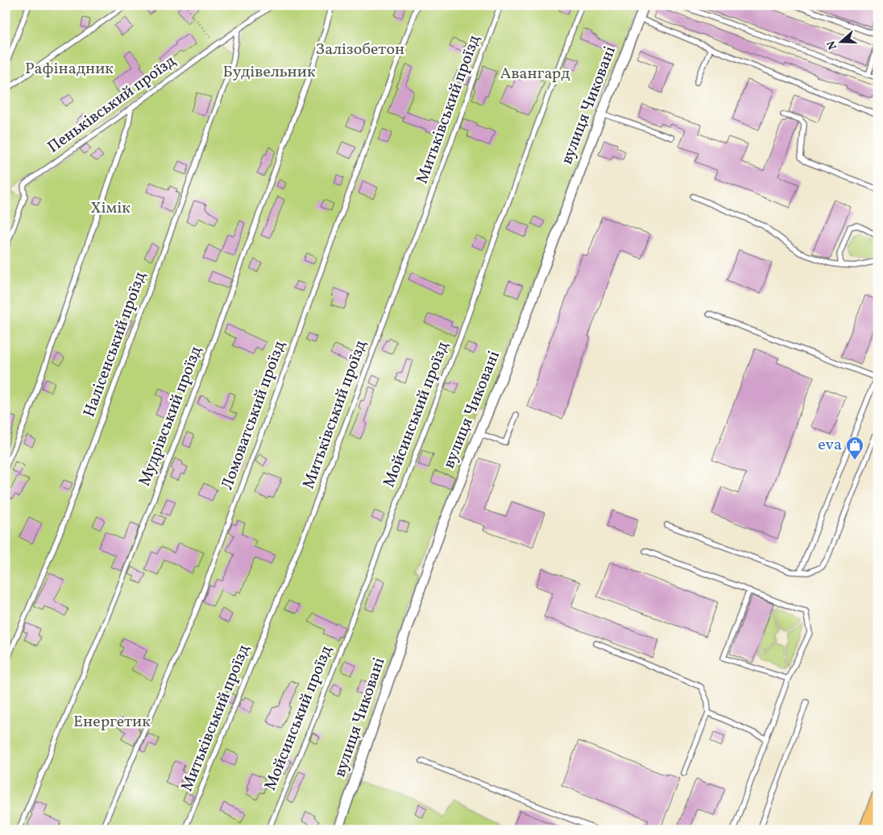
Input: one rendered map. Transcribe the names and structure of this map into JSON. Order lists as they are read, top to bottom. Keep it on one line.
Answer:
{"streets":{"street":["вулиця Чиковані"],"lane":["Пеньківський проїзд","Митьківський проїзд","Налісенський проїзд","Мойсинський проїзд","Ломоватський проїзд","Мудрівський проїзд"]},"crossings":[["Пеньківський проїзд","Налісенський проїзд"]],"parks":["Залізобетон","Рафінадник","Будівельник","Авангард","Хімік","Енергетик"],"places":{"shop":["eva"]},"north":"left"}
